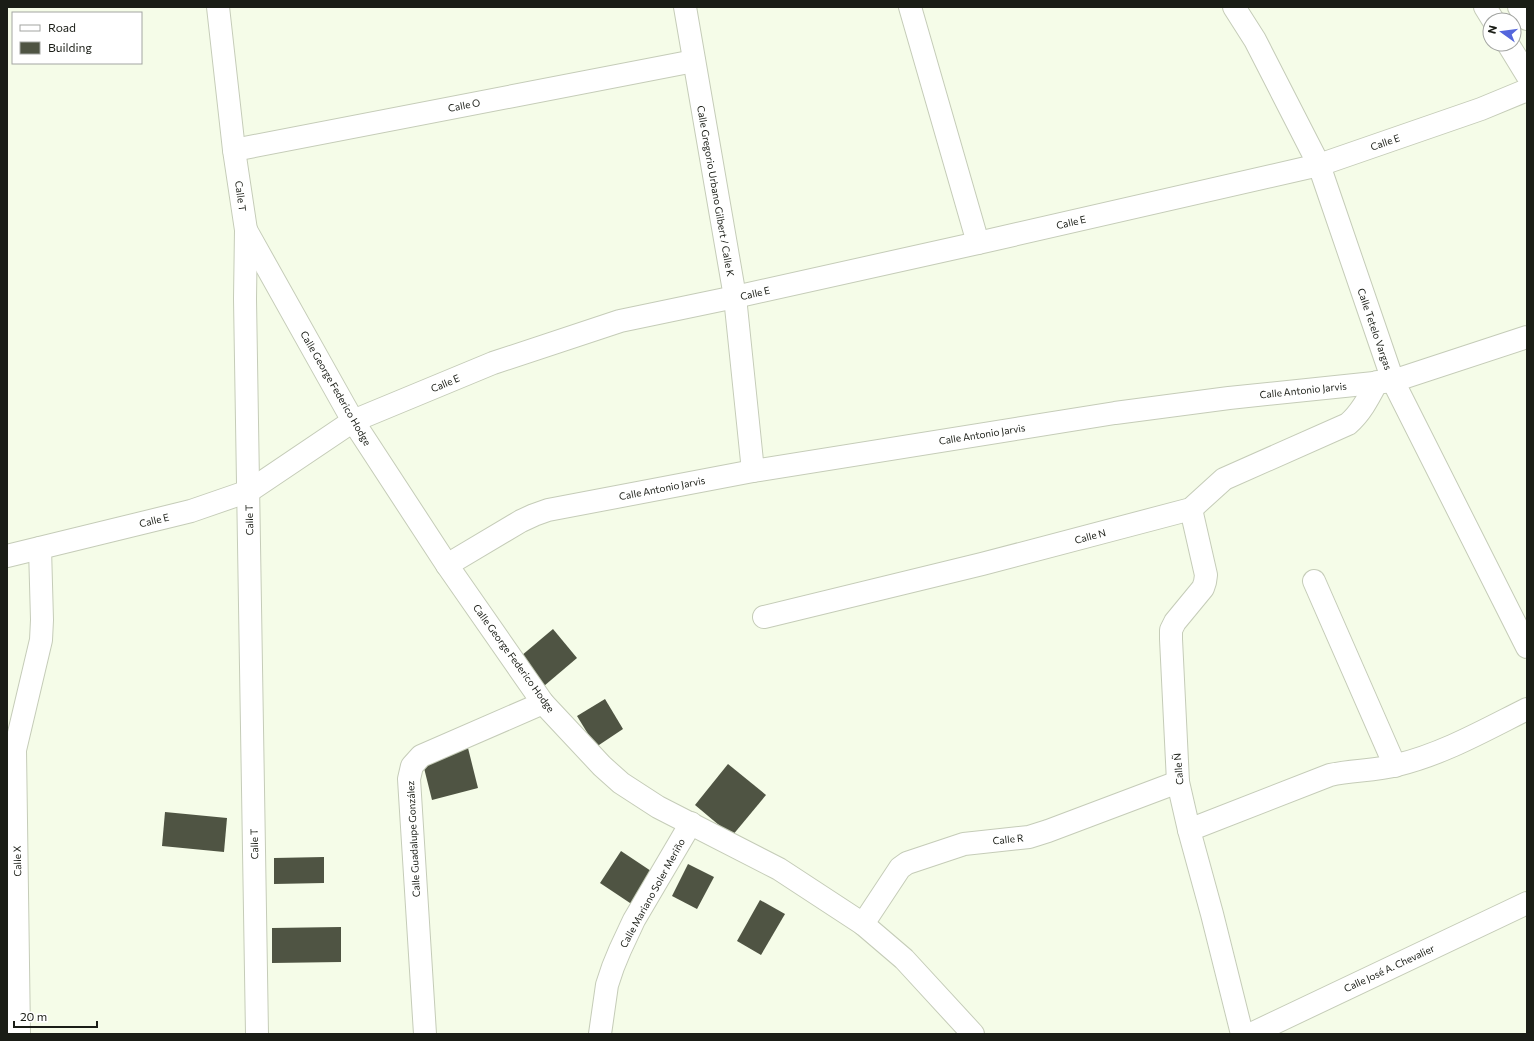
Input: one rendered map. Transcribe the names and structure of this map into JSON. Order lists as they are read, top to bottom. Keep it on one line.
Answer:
{"streets":{"street":["Calle O","Calle E","Calle Gregorio Urbano Gilbert / Calle K","Calle T","Calle Tetelo Vargas","Calle George Federico Hodge","Calle Antonio Jarvis","Calle N","Calle Ñ","Calle Guadalupe González","Calle R","Calle X","Calle Mariano Soler Meriño","Calle José A. Chevalier"]},"crossings":[["Calle O","Calle Gregorio Urbano Gilbert / Calle K"],["Calle O","Calle T"],["Calle E","Calle Gregorio Urbano Gilbert / Calle K"],["Calle E","Calle T"],["Calle E","Calle Tetelo Vargas"],["Calle E","Calle George Federico Hodge"],["Calle E","Calle X"],["Calle Gregorio Urbano Gilbert / Calle K","Calle Antonio Jarvis"],["Calle T","Calle George Federico Hodge"],["Calle Tetelo Vargas","Calle Antonio Jarvis"],["Calle Tetelo Vargas","Calle N"],["Calle George Federico Hodge","Calle Antonio Jarvis"],["Calle George Federico Hodge","Calle Guadalupe González"],["Calle George Federico Hodge","Calle R"],["Calle George Federico Hodge","Calle Mariano Soler Meriño"],["Calle Antonio Jarvis","Calle N"],["Calle N","Calle Ñ"],["Calle Ñ","Calle R"]],"legend":["Road","Building"],"scale_bar":"20 m","north":"left"}
